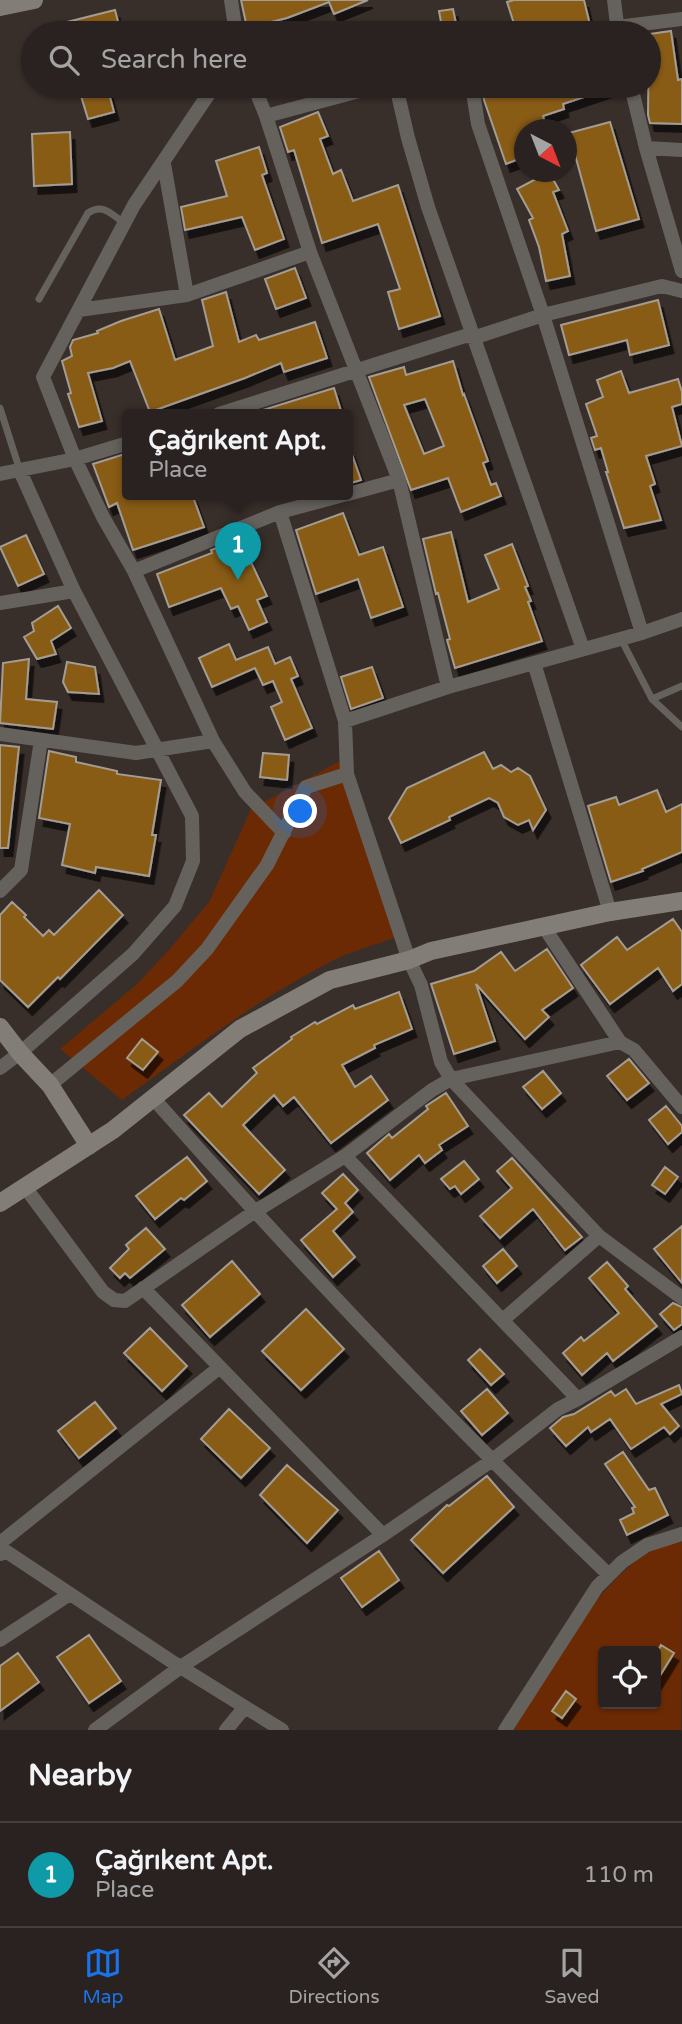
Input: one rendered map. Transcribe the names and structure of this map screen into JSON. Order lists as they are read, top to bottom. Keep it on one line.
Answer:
{"north":"bottom right","page":{"search":"Search here","popup":["Çağrıkent Apt.","Place"],"pins":"1","heading":"Nearby","list":[{"mark":"1","name":"Çağrıkent Apt.","note":"Place","value":"110 m"}],"nav":["Map","Directions","Saved"]}}
